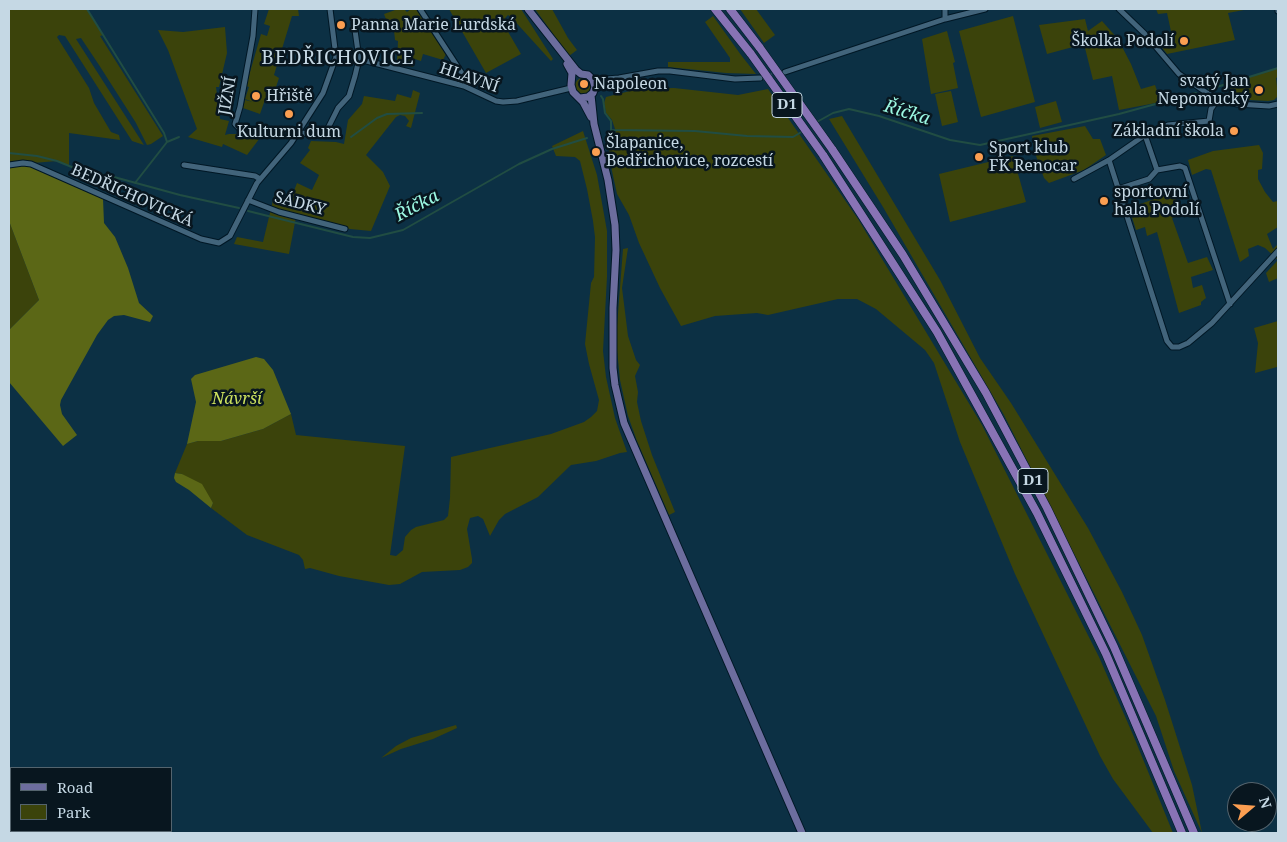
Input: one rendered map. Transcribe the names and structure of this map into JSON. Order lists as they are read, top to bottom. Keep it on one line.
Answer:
{"streets":{"highway":["D1"],"street":["HLAVNÍ","JIŽNÍ","BEDŘICHOVICKÁ","SÁDKY"]},"crossings":[["BEDŘICHOVICKÁ","SÁDKY"]],"districts":["BEDŘICHOVICE"],"water":["Říčka"],"parks":["Návrší"],"places":["Panna Marie Lurdská","Školka Podolí","Napoleon","svatý Jan Nepomucký","Hřiště","Kulturni dum","Základní škola","Šlapanice, Bedřichovice, rozcestí","Sport klub FK Renocar","sportovní hala Podolí"],"legend":["Road","Park"],"north":"right"}
